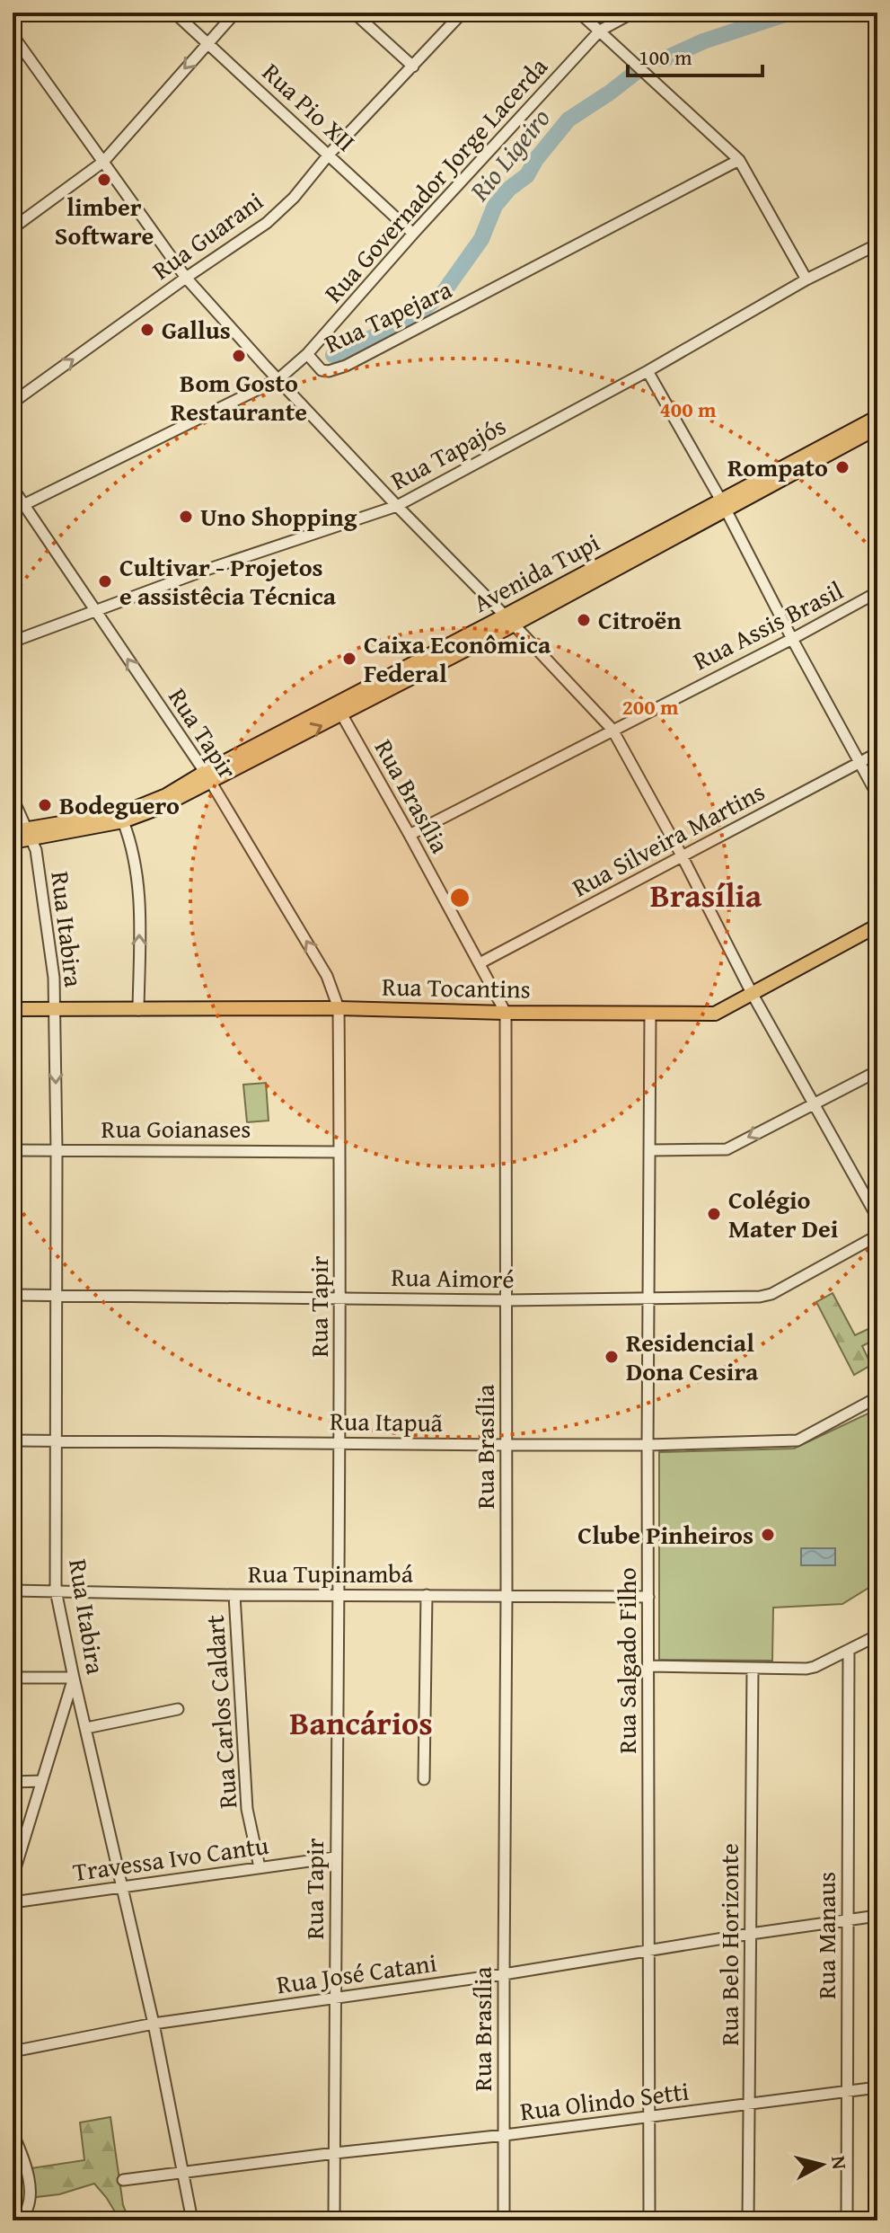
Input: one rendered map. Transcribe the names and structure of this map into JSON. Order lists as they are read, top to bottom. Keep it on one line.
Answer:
{"streets":{"main road":["Avenida Tupi","Rua Tocantins"],"street":["Rua Pio XII","Rua Governador Jorge Lacerda","Rua Guarani","Rua Tapejara","Rua Tapajós","Rua Assis Brasil","Rua Tapir","Rua Brasília","Rua Silveira Martins","Rua Itabira","Rua Goianases","Rua Aimoré","Rua Itapuã","Rua Tupinambá","Rua Salgado Filho","Rua Carlos Caldart","Travessa Ivo Cantu","Rua Manaus","Rua Belo Horizonte","Rua José Catani","Rua Olindo Setti"]},"crossings":[["Rua Pio XII","Rua Governador Jorge Lacerda"],["Rua Pio XII","Rua Guarani"],["Rua Governador Jorge Lacerda","Rua Tapejara"],["Rua Tapejara","Rua Tapir"],["Rua Tapajós","Rua Tapir"],["Avenida Tupi","Rua Tapir"],["Avenida Tupi","Rua Brasília"],["Avenida Tupi","Rua Itabira"],["Rua Assis Brasil","Rua Brasília"],["Rua Tapir","Rua Tocantins"],["Rua Tapir","Rua Goianases"],["Rua Tapir","Rua Aimoré"],["Rua Tapir","Rua Itapuã"],["Rua Tapir","Rua Tupinambá"],["Rua Tapir","Travessa Ivo Cantu"],["Rua Tapir","Rua José Catani"],["Rua Tapir","Rua Olindo Setti"],["Rua Brasília","Rua Silveira Martins"],["Rua Brasília","Rua Tocantins"],["Rua Brasília","Rua Aimoré"],["Rua Brasília","Rua Itapuã"],["Rua Brasília","Rua Tupinambá"],["Rua Brasília","Rua José Catani"],["Rua Brasília","Rua Olindo Setti"],["Rua Itabira","Rua Tocantins"],["Rua Itabira","Rua Goianases"],["Rua Itabira","Rua Aimoré"],["Rua Itabira","Rua Itapuã"],["Rua Itabira","Rua Tupinambá"],["Rua Itabira","Travessa Ivo Cantu"],["Rua Itabira","Rua José Catani"],["Rua Itabira","Rua Olindo Setti"],["Rua Tocantins","Rua Salgado Filho"],["Rua Aimoré","Rua Salgado Filho"],["Rua Itapuã","Rua Salgado Filho"],["Rua Tupinambá","Rua Salgado Filho"],["Rua Tupinambá","Rua Carlos Caldart"],["Rua Salgado Filho","Rua José Catani"],["Rua Salgado Filho","Rua Olindo Setti"],["Rua Carlos Caldart","Travessa Ivo Cantu"],["Rua Manaus","Rua José Catani"],["Rua Manaus","Rua Olindo Setti"],["Rua Belo Horizonte","Rua José Catani"],["Rua Belo Horizonte","Rua Olindo Setti"]],"one_way":["Rua Guarani"],"districts":["Brasília","Bancários"],"water":["Rio Ligeiro"],"places":["limber Software","Gallus","Bom Gosto Restaurante","Rompato","Uno Shopping","Cultivar - Projetos e assistêcia Técnica","Citroën","Caixa Econômica Federal","Bodeguero","Colégio Mater Dei","Residencial Dona Cesira","Clube Pinheiros"],"scale_bar":"100 m","north":"right","rings":["400 m","200 m"]}
